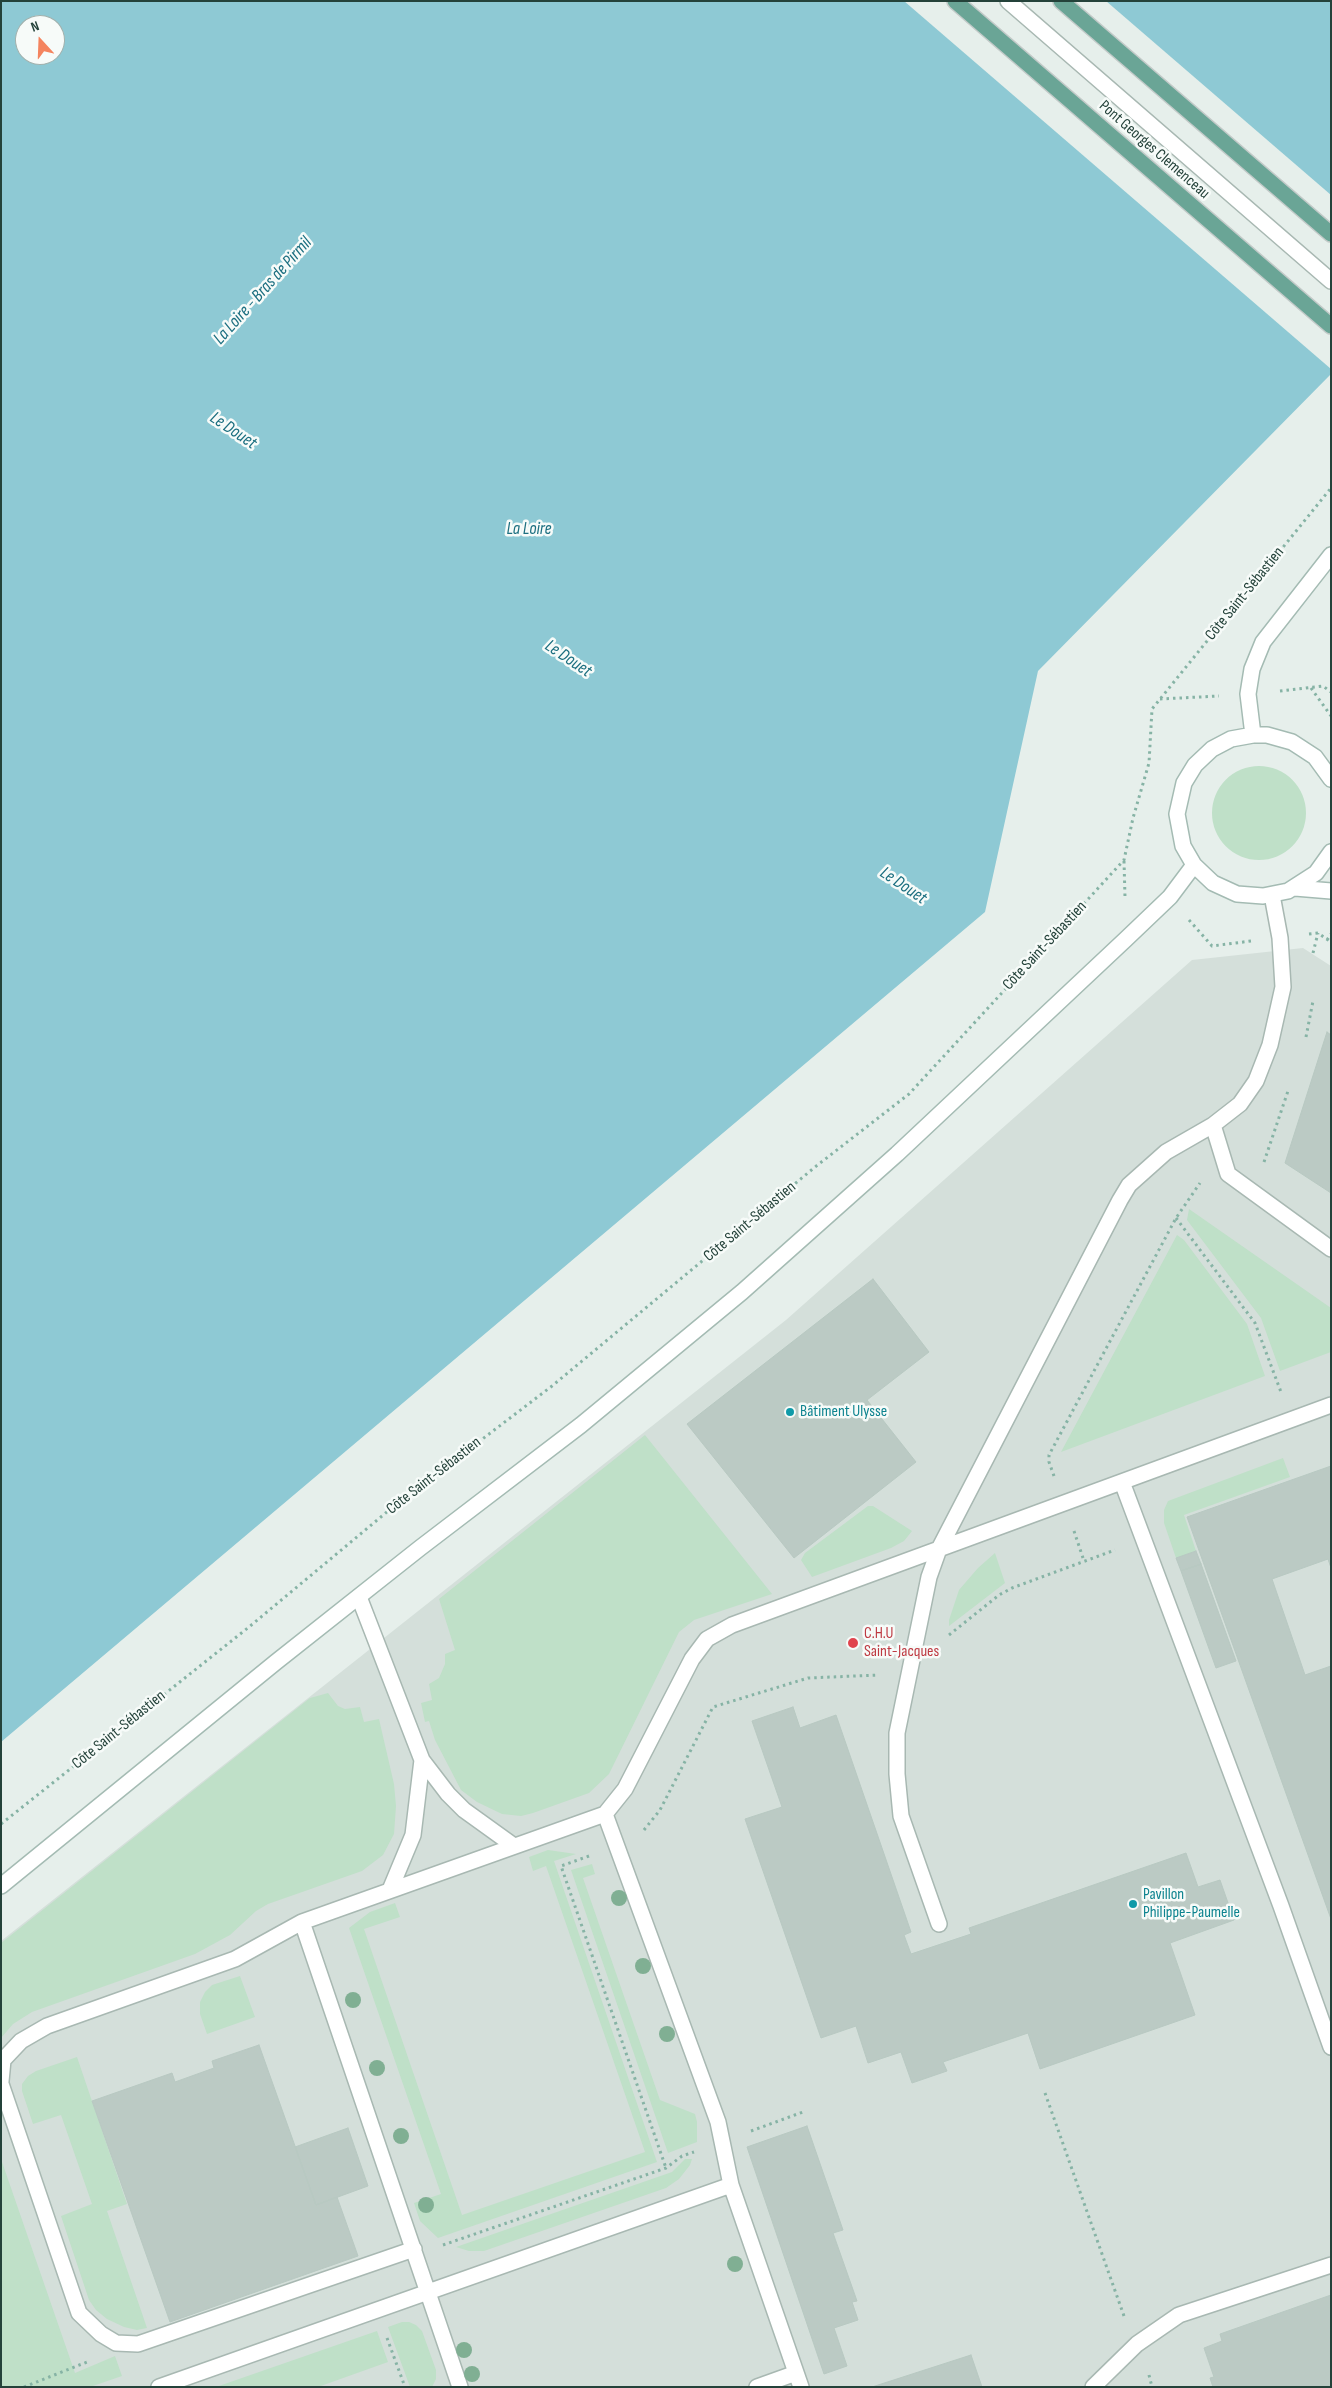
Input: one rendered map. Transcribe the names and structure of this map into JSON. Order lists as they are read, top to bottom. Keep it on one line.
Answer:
{"streets":{"main road":["Pont Georges Clemenceau"],"path":["Côte Saint-Sébastien"]},"water":["La Loire - Bras de Pirmil","Le Douet","La Loire"],"places":["Bâtiment Ulysse","C.H.U Saint-Jacques","Pavillon Philippe-Paumelle"],"north":"top"}
